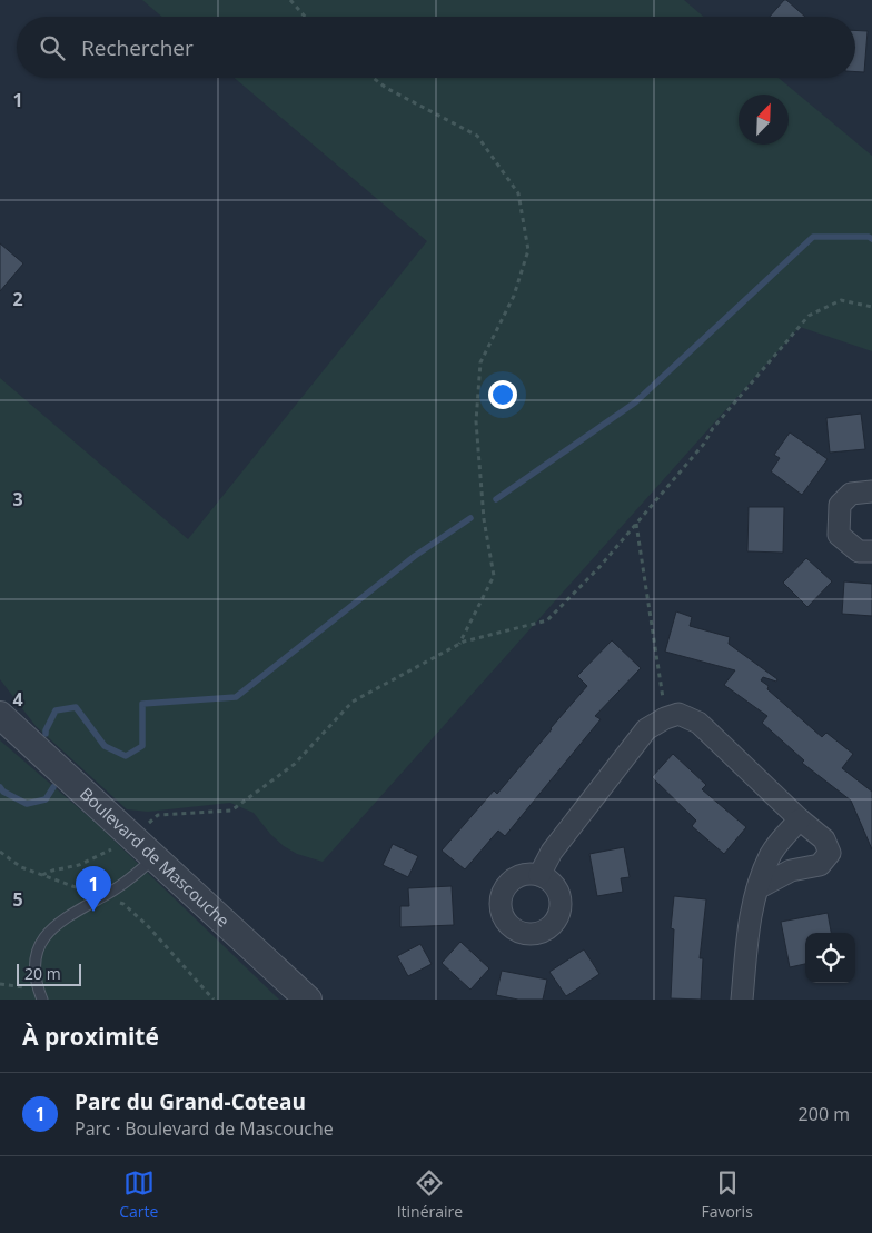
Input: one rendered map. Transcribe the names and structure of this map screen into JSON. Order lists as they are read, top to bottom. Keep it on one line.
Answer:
{"streets":{"street":["Boulevard de Mascouche"]},"scale_bar":"20 m","north":"top right","page":{"search":"Rechercher","pins":"1","scale":"20 m","heading":"À proximité","list":[{"mark":"1","name":"Parc du Grand-Coteau","note":"Parc · Boulevard de Mascouche","value":"200 m"}],"nav":["Carte","Itinéraire","Favoris"]},"grid":{"rows":["1","2","3","4","5"]}}
